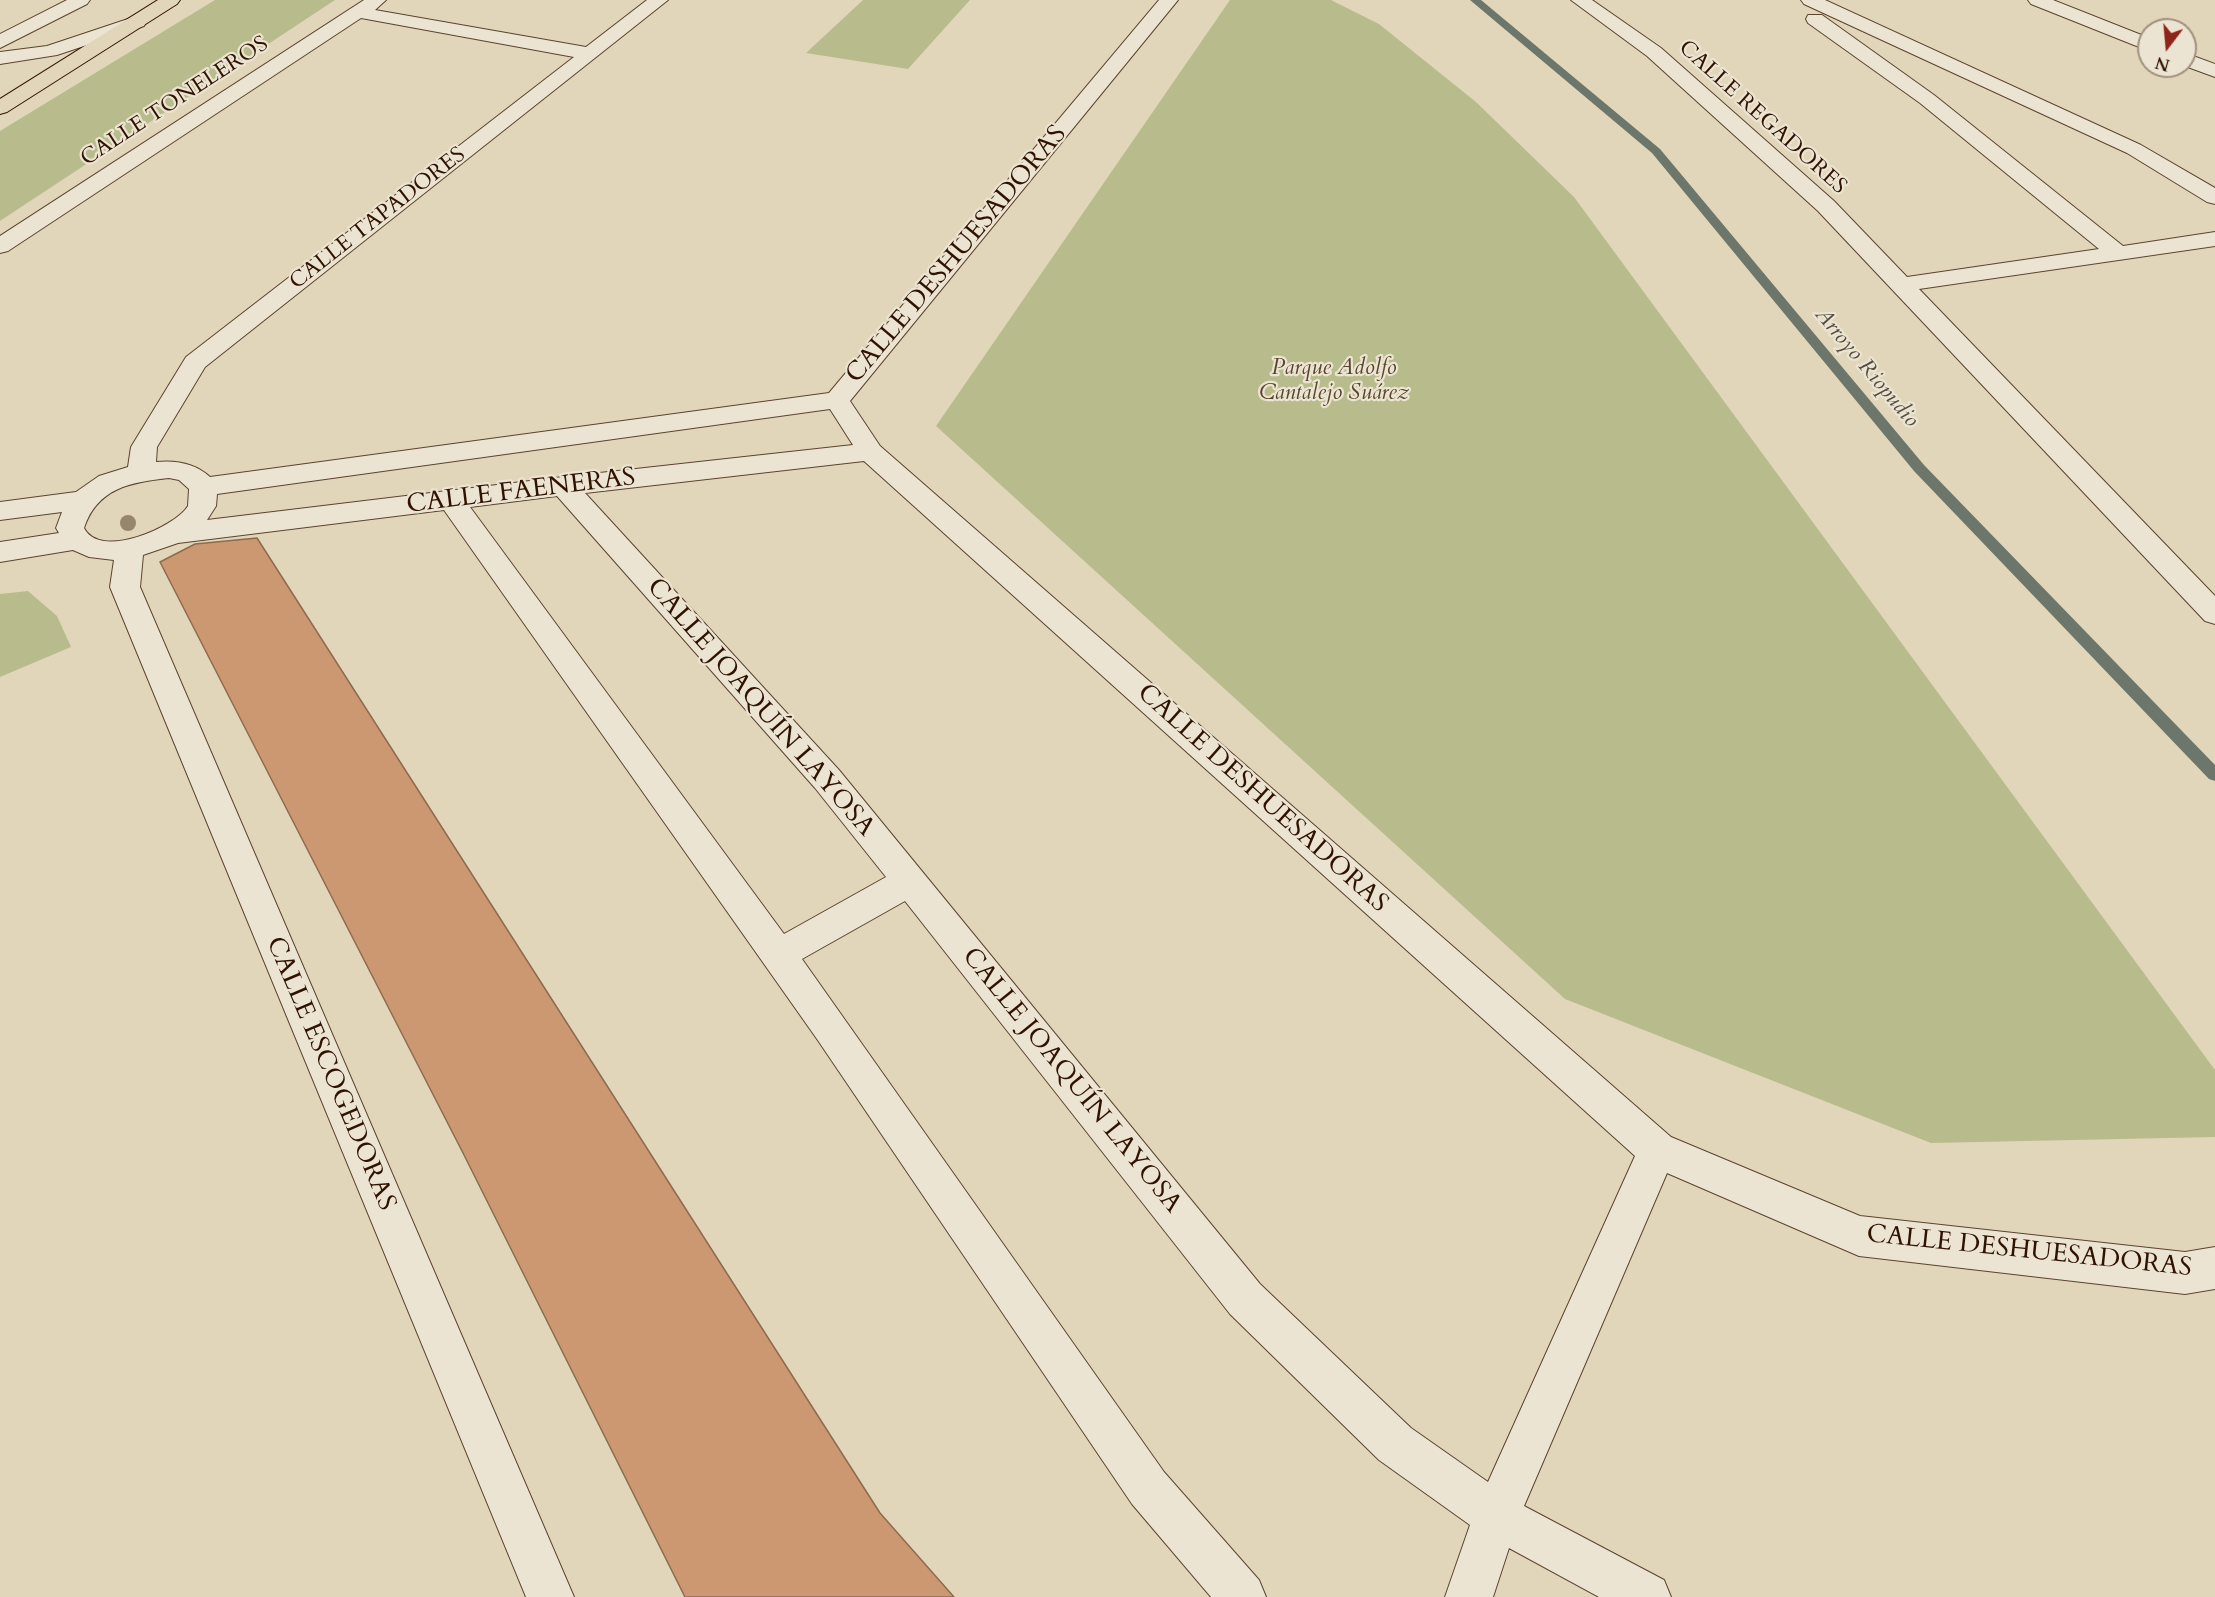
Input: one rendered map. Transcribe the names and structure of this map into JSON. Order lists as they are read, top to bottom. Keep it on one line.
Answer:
{"streets":{"street":["CALLE TONELEROS","CALLE REGADORES","CALLE TAPADORES","CALLE DESHUESADORAS","CALLE FAENERAS","CALLE JOAQUÍN LAYOSA","CALLE ESCOGEDORAS"]},"crossings":[["CALLE DESHUESADORAS","CALLE FAENERAS"],["CALLE FAENERAS","CALLE JOAQUÍN LAYOSA"]],"water":["Arroyo Riopudio"],"parks":["Parque Adolfo Cantalejo Suárez"],"north":"bottom"}
